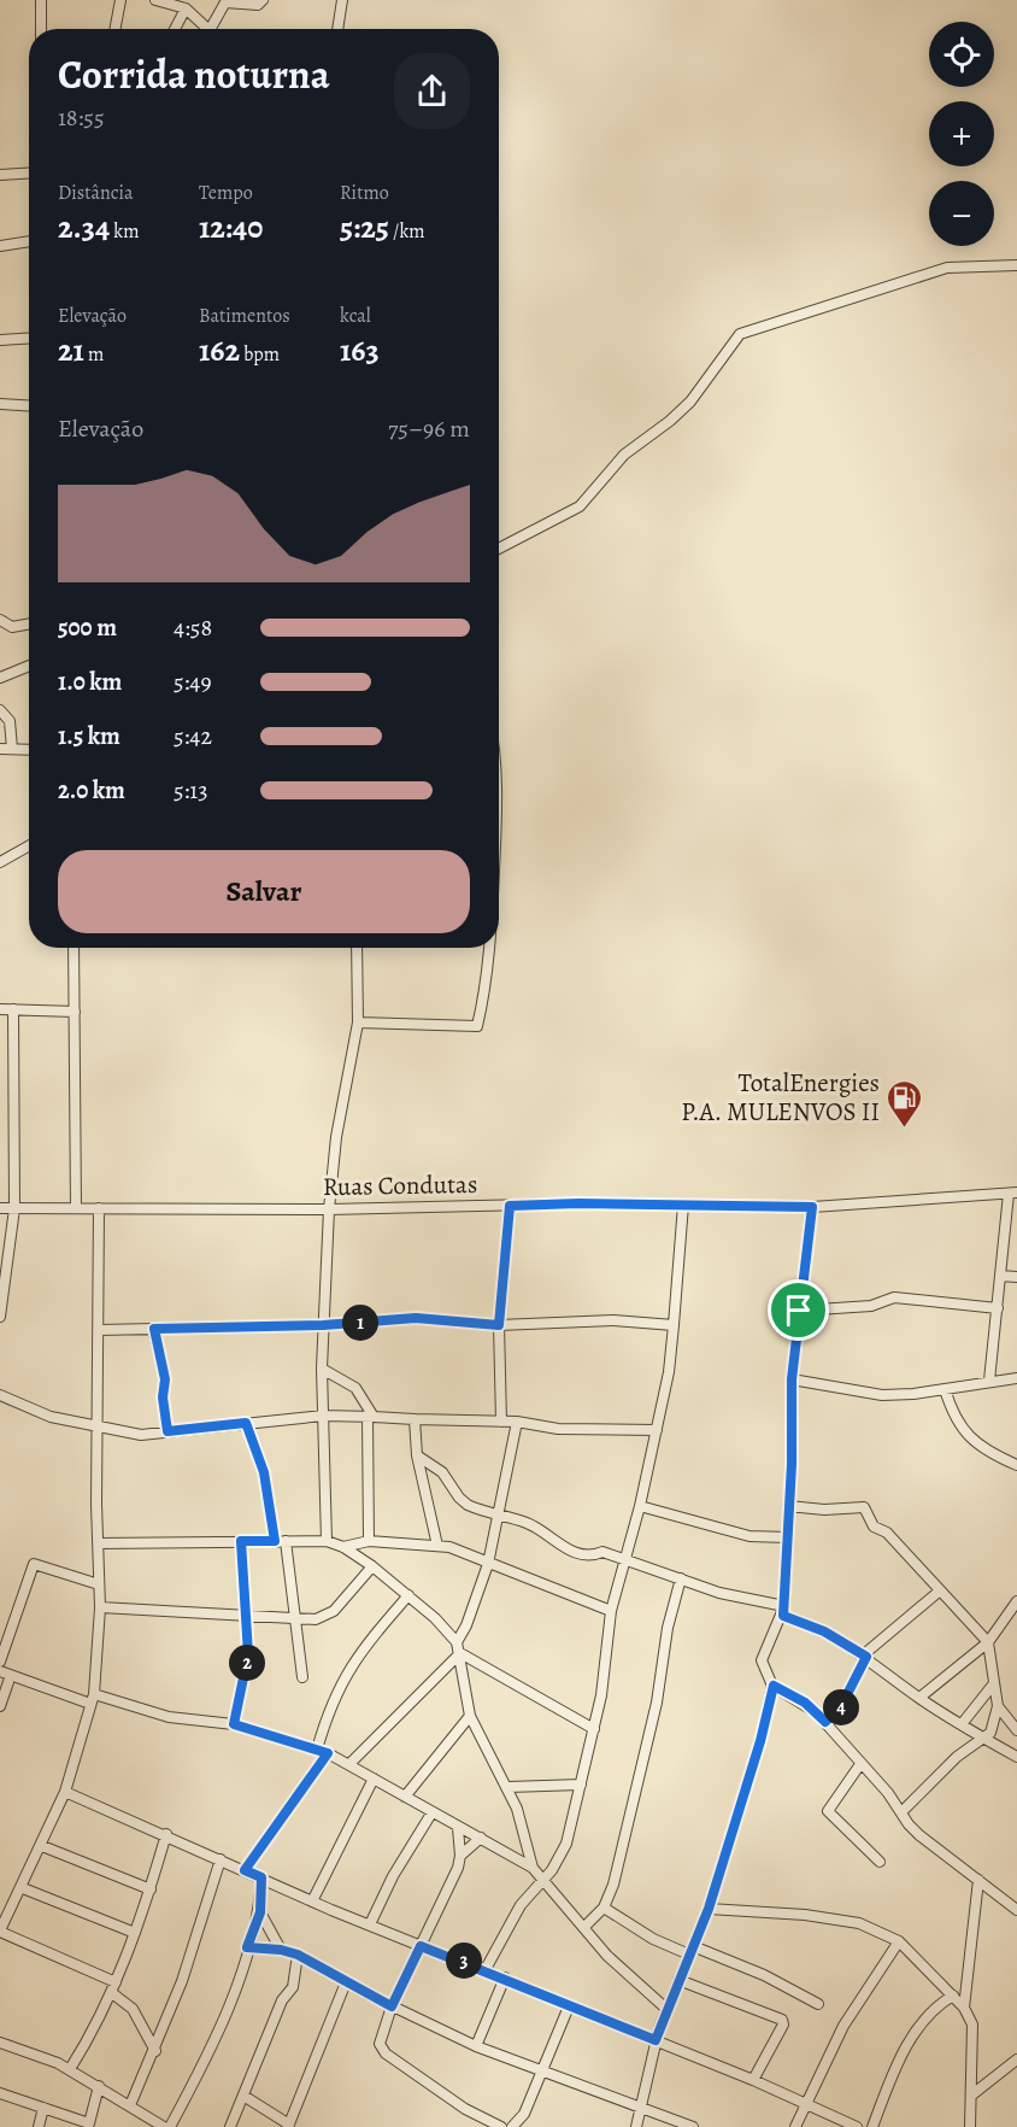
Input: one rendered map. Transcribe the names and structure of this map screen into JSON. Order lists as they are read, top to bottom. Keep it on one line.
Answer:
{"streets":{"street":["Ruas Condutas"]},"places":{"fuel station":["TotalEnergies P.A. MULENVOS II"]},"page":{"map_buttons":["+","−"],"heading":["Corrida noturna","18:55"],"stats":[["Distância","2.34 km"],["Tempo","12:40"],["Ritmo","5:25 /km"],["Elevação","21 m"],["Batimentos","162 bpm"],["kcal","163"]],"chart":["Elevação","75–96 m"],"list":[{"name":"500 m","note":"4:58"},{"name":"1.0 km","note":"5:49"},{"name":"1.5 km","note":"5:42"},{"name":"2.0 km","note":"5:13"}],"buttons":"Salvar","pins":["1","2","4","3"]}}
